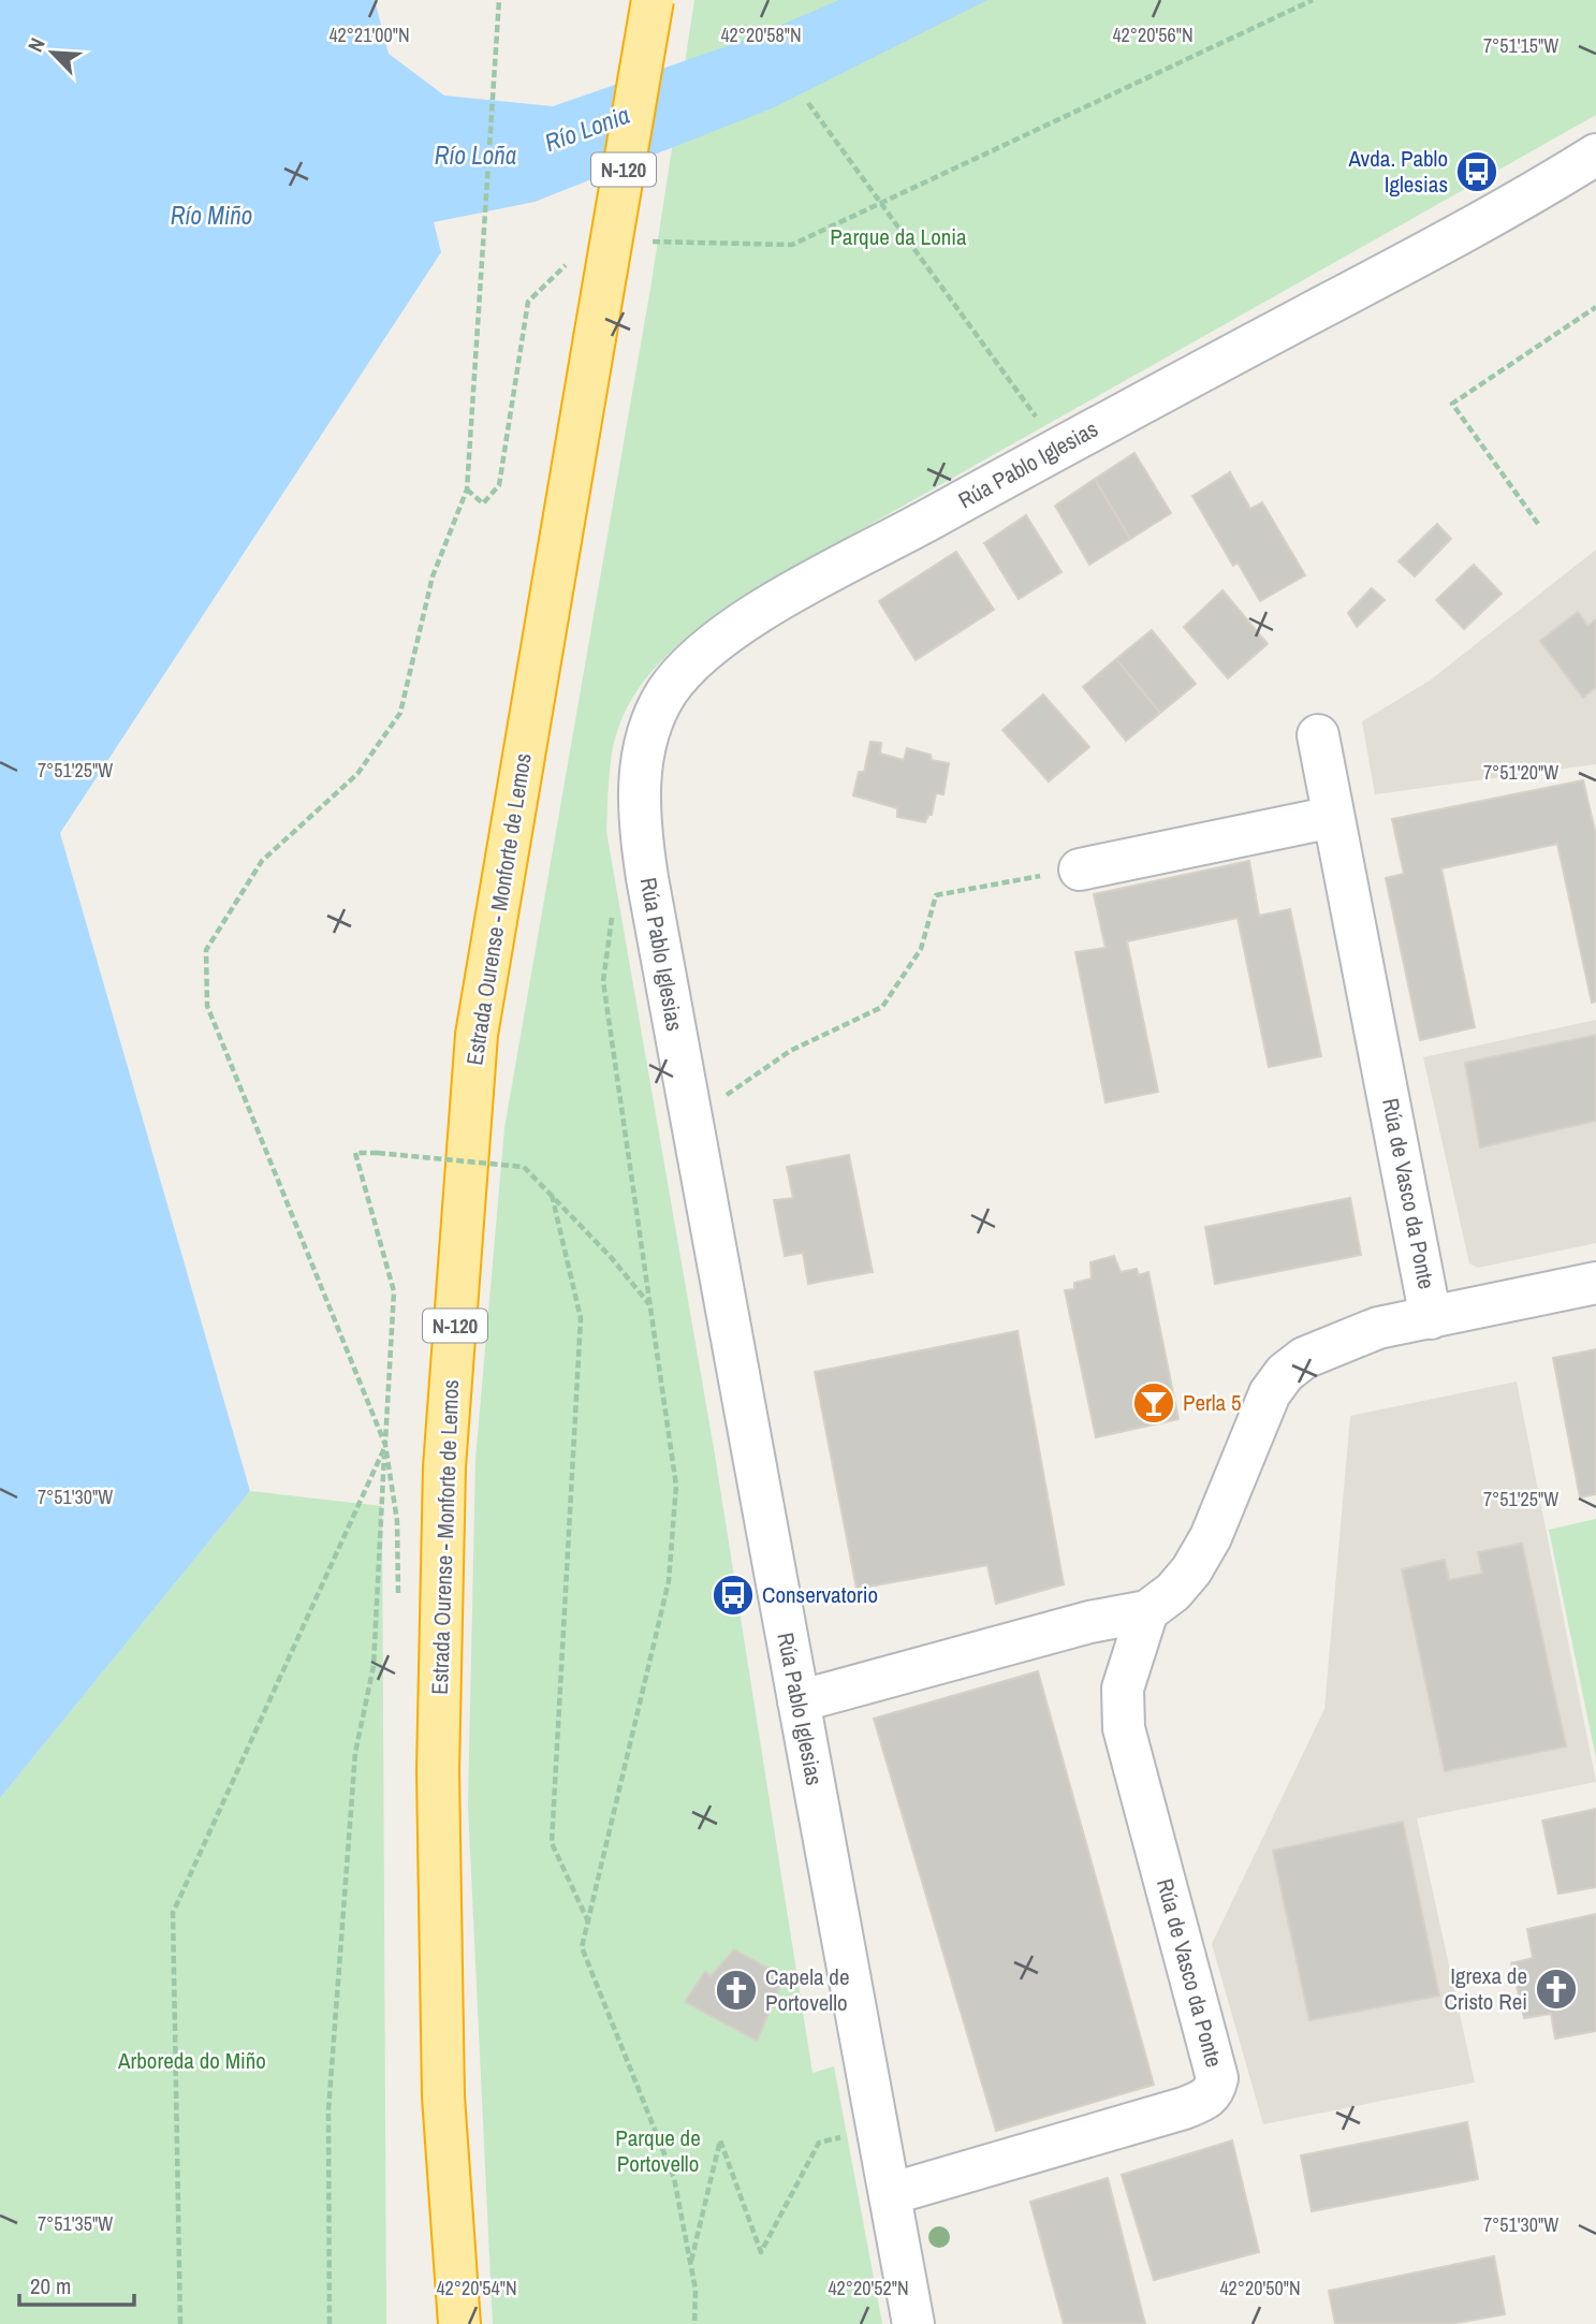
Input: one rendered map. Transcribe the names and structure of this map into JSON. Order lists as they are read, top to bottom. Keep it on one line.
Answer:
{"streets":{"highway":["N-120","Estrada Ourense - Monforte de Lemos"],"street":["Rúa Pablo Iglesias","Rúa de Vasco da Ponte"]},"crossings":[["Rúa Pablo Iglesias","Rúa de Vasco da Ponte"]],"water":["Río Lonia","Río Loña","Río Miño"],"parks":["Parque da Lonia","Arboreda do Miño","Parque de Portovello"],"places":{"bus stop":["Avda. Pablo Iglesias","Conservatorio"],"bar":["Perla 5"],"church":["Igrexa de Cristo Rei","Capela de Portovello"]},"scale_bar":"20 m","north":"top left","coordinates":["42°21'00\"N","42°20'58\"N","42°20'56\"N","7°51'15\"W","7°51'25\"W","7°51'20\"W","7°51'30\"W","7°51'35\"W","42°20'54\"N","42°20'52\"N","42°20'50\"N"]}
